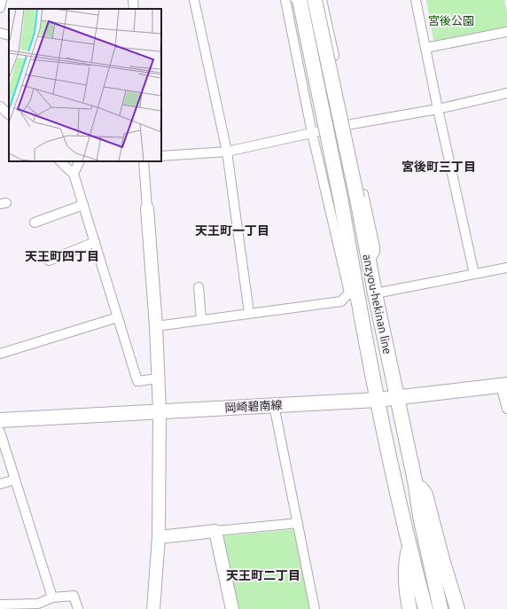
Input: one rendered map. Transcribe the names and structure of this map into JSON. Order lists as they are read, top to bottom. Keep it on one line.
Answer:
{"streets":{"main road":["anzyou-hekinan line","岡崎碧南線"]},"crossings":[["anzyou-hekinan line","岡崎碧南線"]],"districts":["宮後町三丁目","天王町一丁目","天王町四丁目","天王町二丁目"],"parks":["宮後公園"]}
